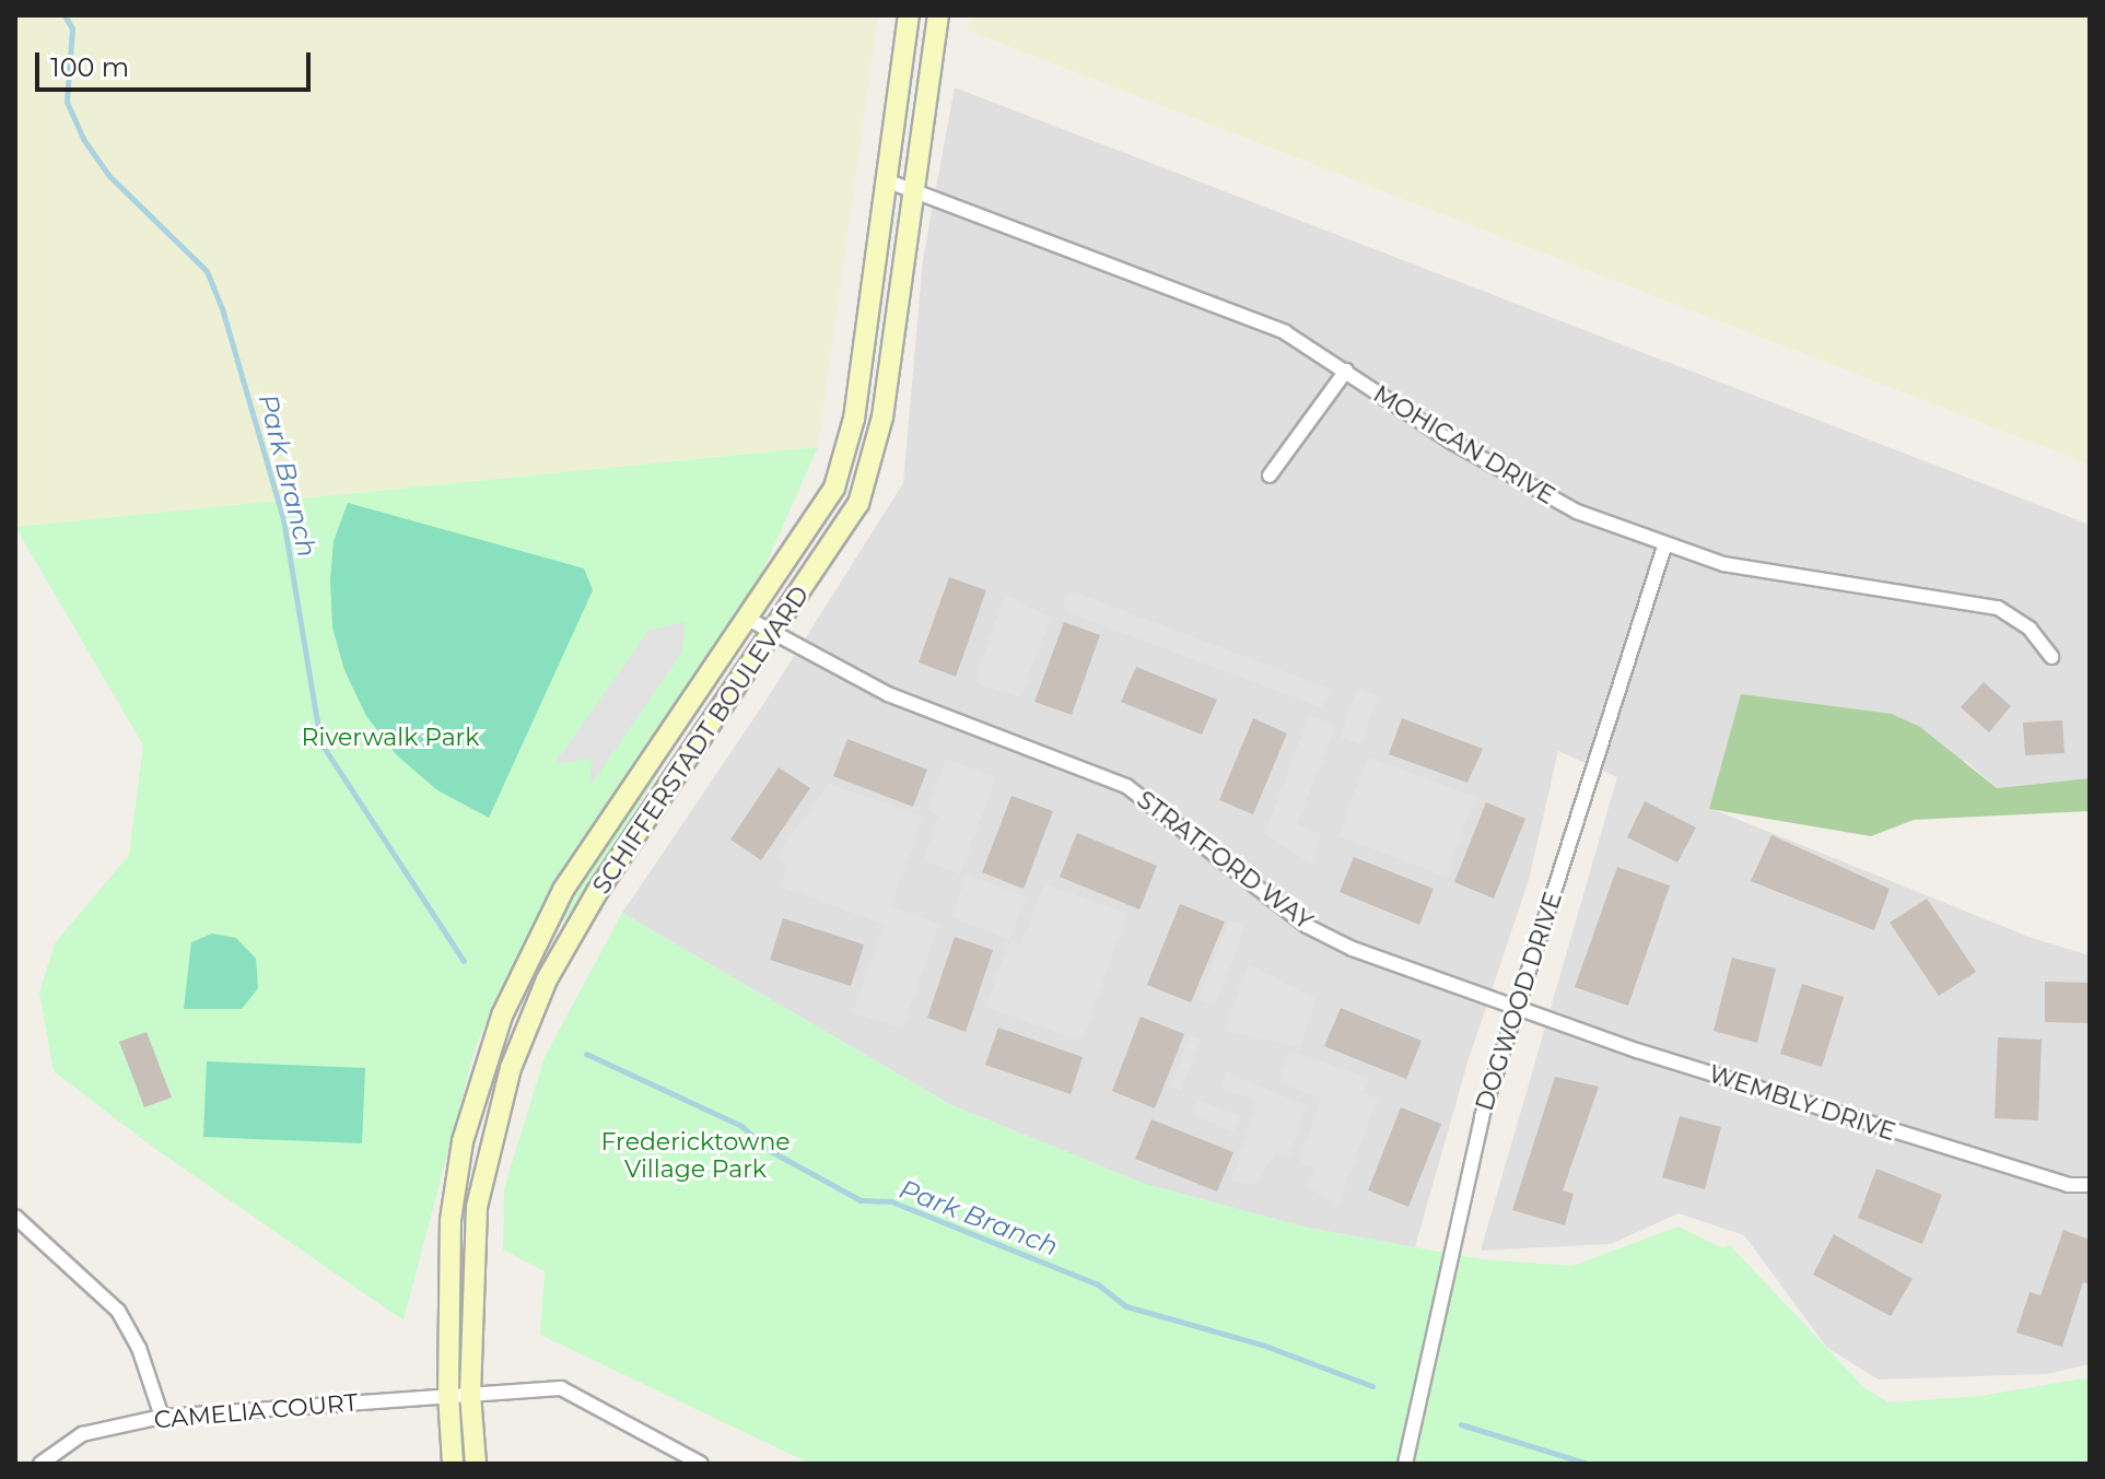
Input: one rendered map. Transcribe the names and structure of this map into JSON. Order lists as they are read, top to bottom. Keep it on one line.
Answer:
{"streets":{"main road":["SCHIFFERSTADT BOULEVARD"],"street":["MOHICAN DRIVE","STRATFORD WAY","DOGWOOD DRIVE","WEMBLY DRIVE","CAMELIA COURT"]},"crossings":[["MOHICAN DRIVE","SCHIFFERSTADT BOULEVARD"],["MOHICAN DRIVE","DOGWOOD DRIVE"],["SCHIFFERSTADT BOULEVARD","STRATFORD WAY"],["SCHIFFERSTADT BOULEVARD","CAMELIA COURT"],["STRATFORD WAY","DOGWOOD DRIVE"],["STRATFORD WAY","WEMBLY DRIVE"],["DOGWOOD DRIVE","WEMBLY DRIVE"]],"water":["Park Branch"],"parks":["Riverwalk Park","Fredericktowne Village Park"],"scale_bar":"100 m"}
